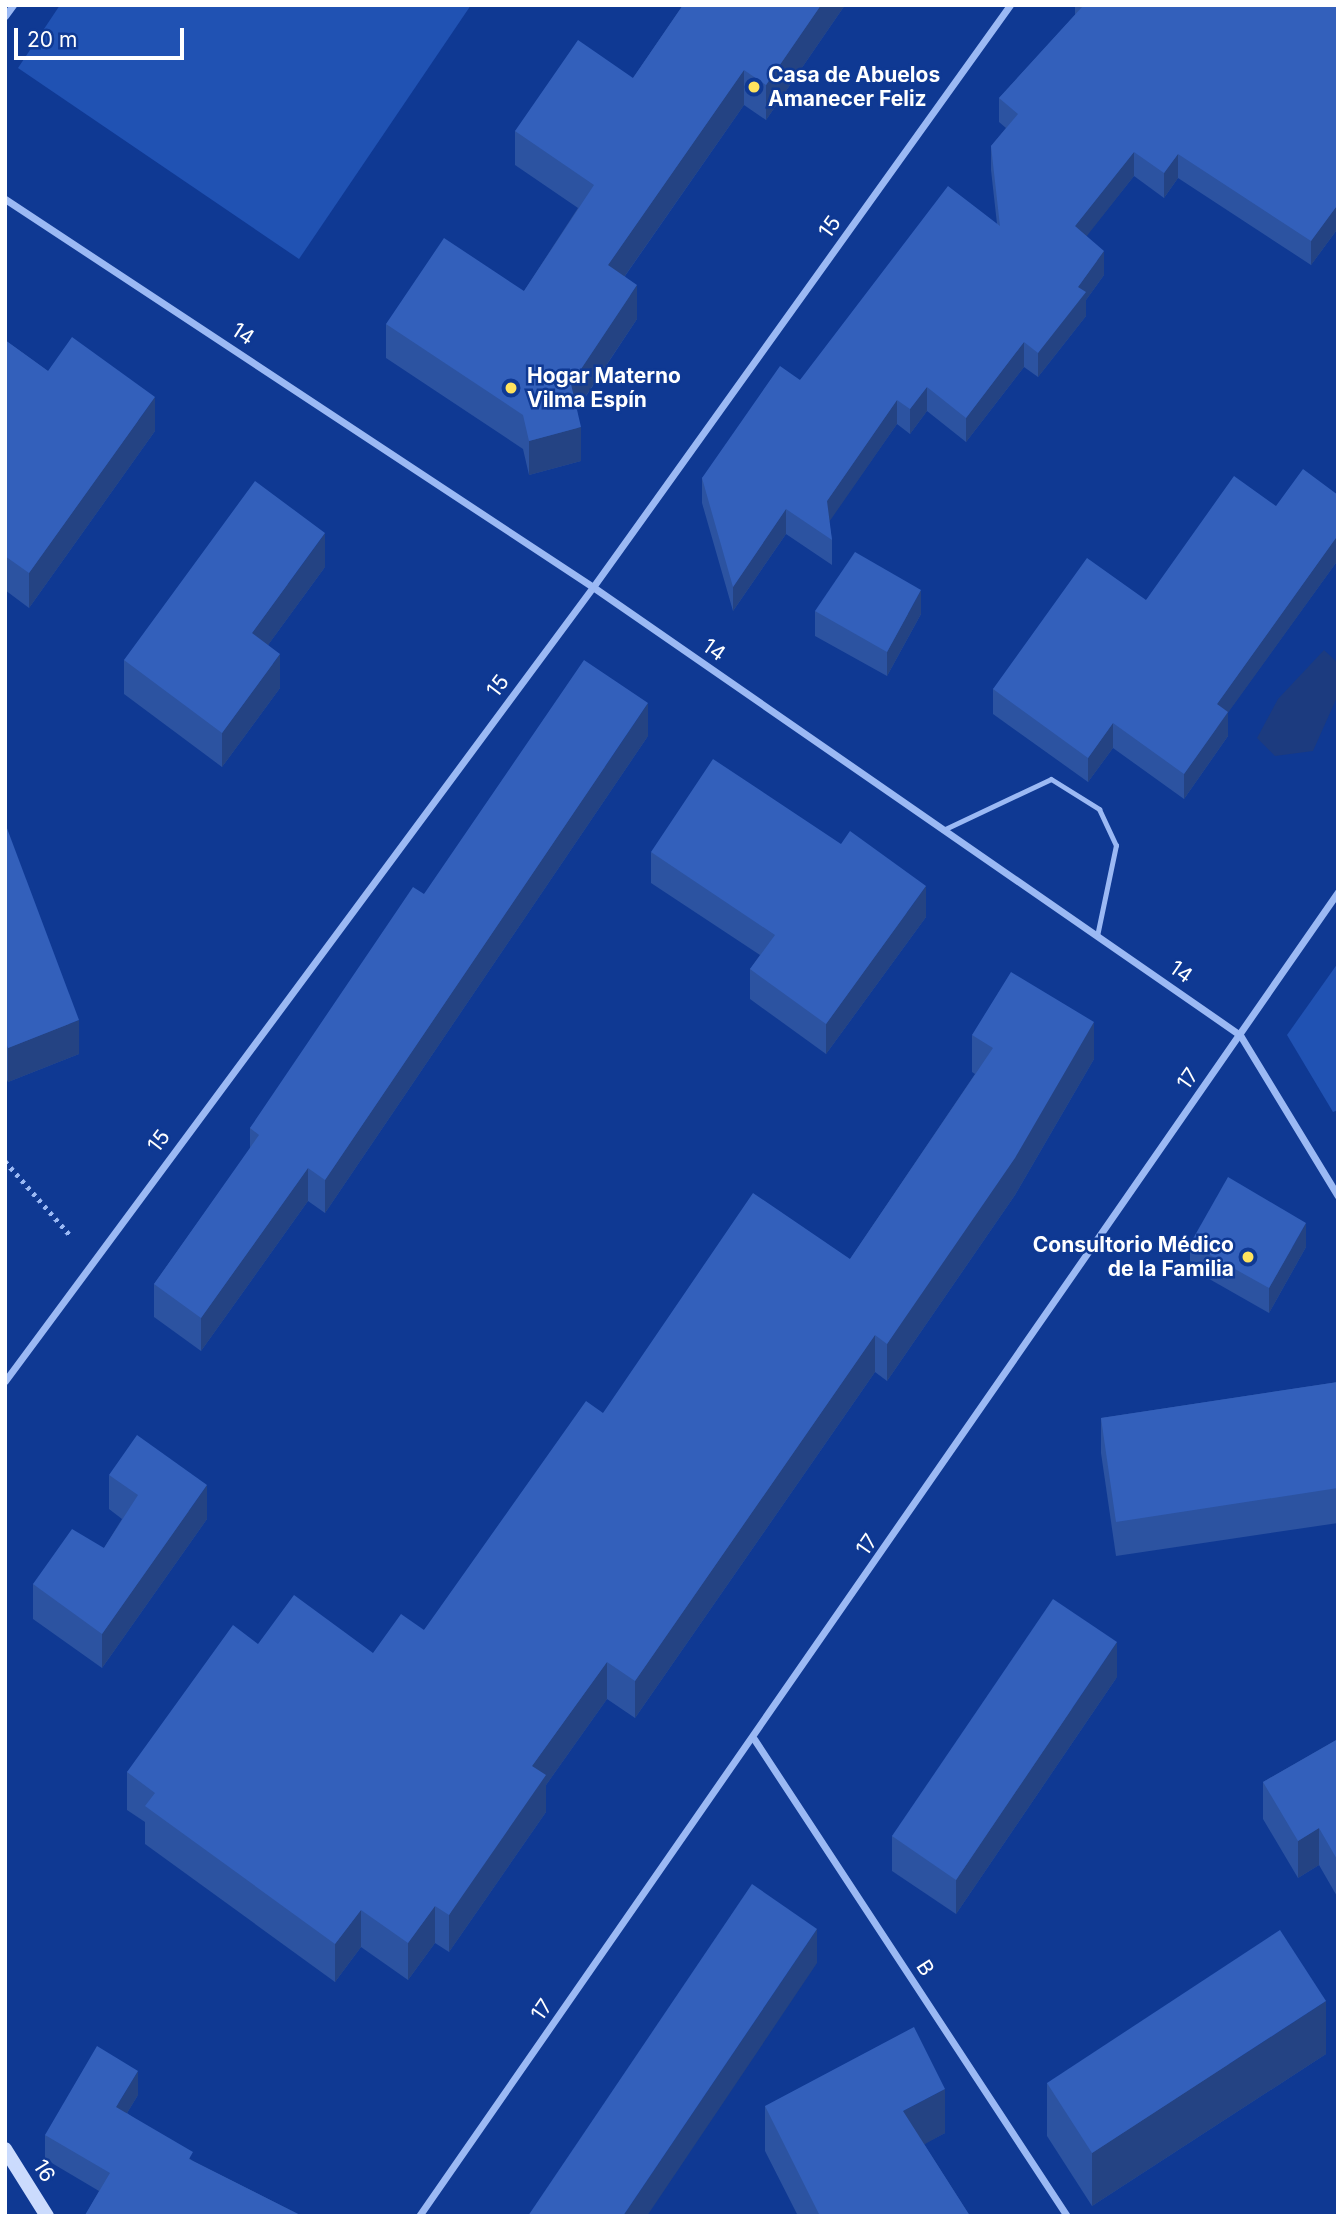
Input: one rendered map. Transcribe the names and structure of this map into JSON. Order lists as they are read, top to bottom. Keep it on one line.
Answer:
{"streets":{"street":["15","14","17","B","16"]},"crossings":[["15","14"],["14","17"],["17","B"]],"places":["Casa de Abuelos Amanecer Feliz","Hogar Materno Vilma Espín","Consultorio Médico de la Familia"],"scale_bar":"20 m"}
